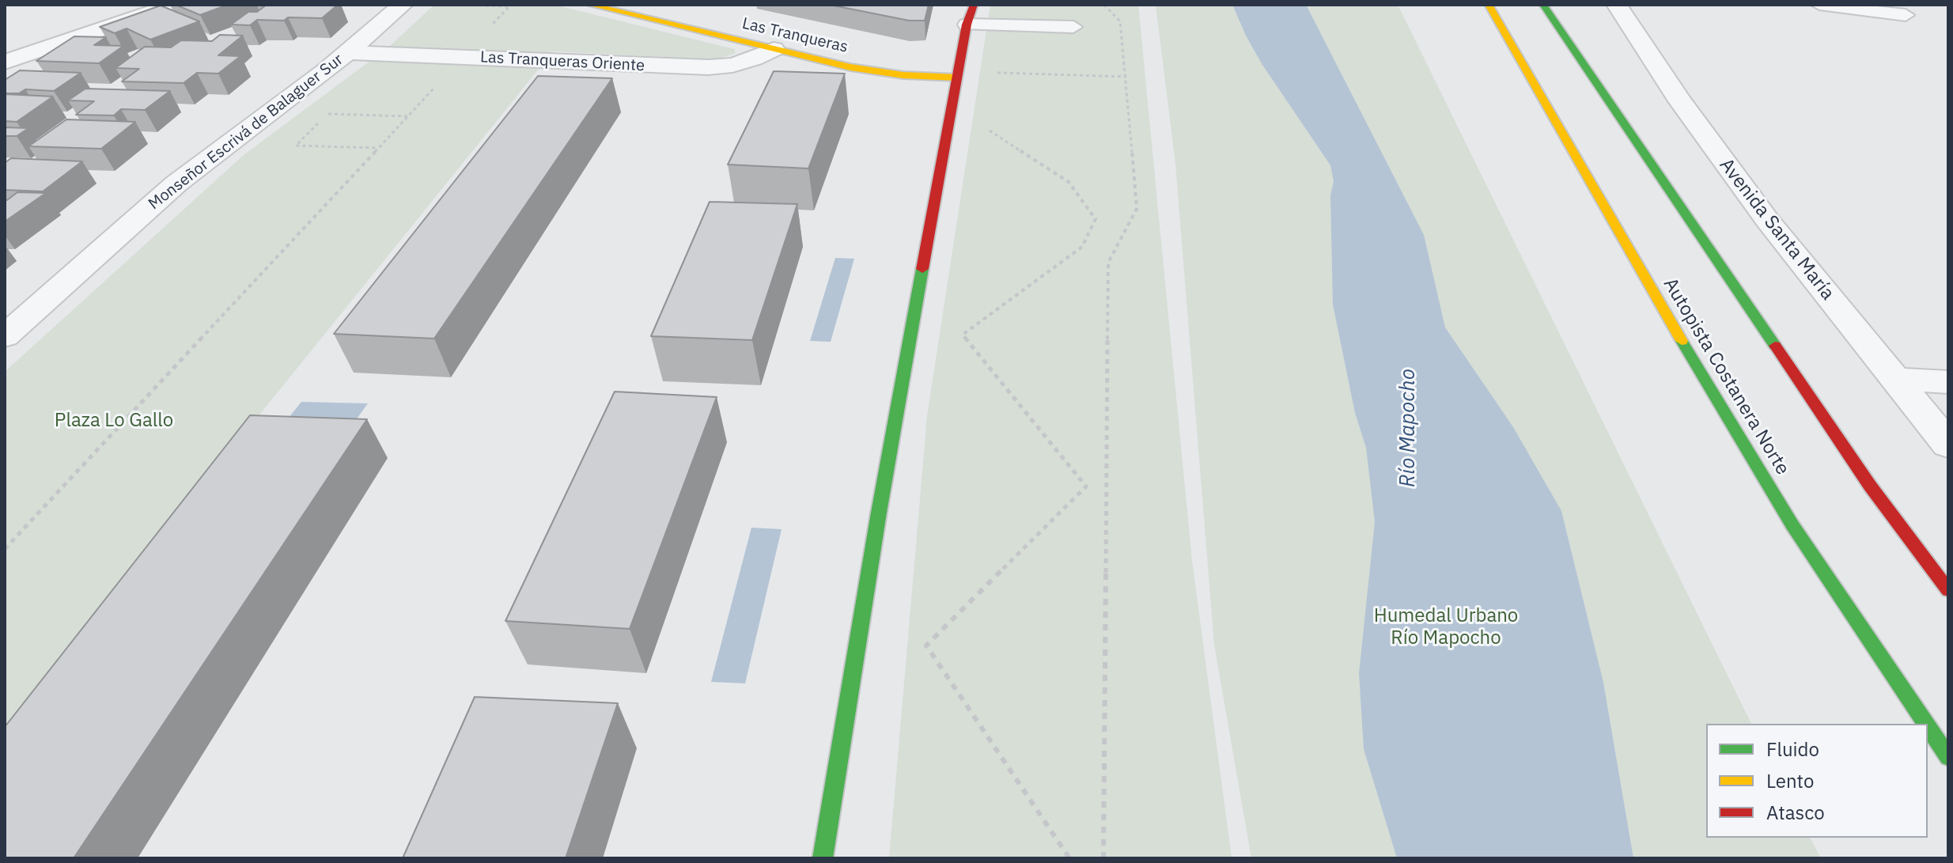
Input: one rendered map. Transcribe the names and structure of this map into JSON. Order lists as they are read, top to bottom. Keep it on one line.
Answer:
{"streets":{"main road":["Las Tranqueras","Autopista Costanera Norte"],"street":["Las Tranqueras Oriente","Monseñor Escrivá de Balaguer Sur","Avenida Santa María"]},"crossings":[["Las Tranqueras","Las Tranqueras Oriente"],["Las Tranqueras Oriente","Monseñor Escrivá de Balaguer Sur"]],"water":["Río Mapocho"],"parks":["Plaza Lo Gallo","Humedal Urbano Río Mapocho"],"legend":["Fluido","Lento","Atasco"]}
